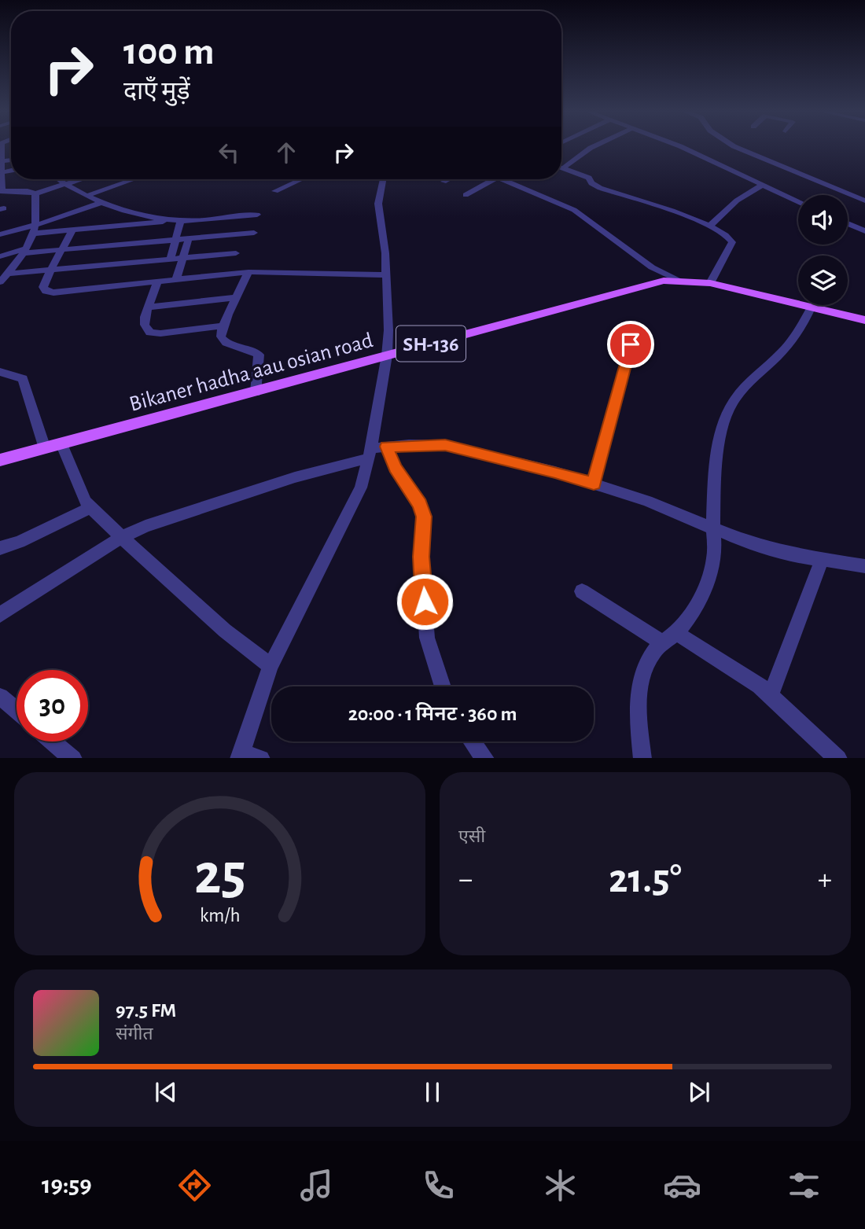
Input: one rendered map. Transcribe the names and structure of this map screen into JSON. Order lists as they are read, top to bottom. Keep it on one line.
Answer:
{"streets":{"main road":["SH-136","Bikaner hadha aau osian road"]},"page":{"turn":["100 m","दाएँ मुड़ें"],"limit":"30","trip":"20:00 · 1 मिनट · 360 m","tile":"एसी","heat":["−","21.5°","+"],"song":["97.5 FM","संगीत"],"tabs":"19:59","gauge":["25","km/h"]}}
